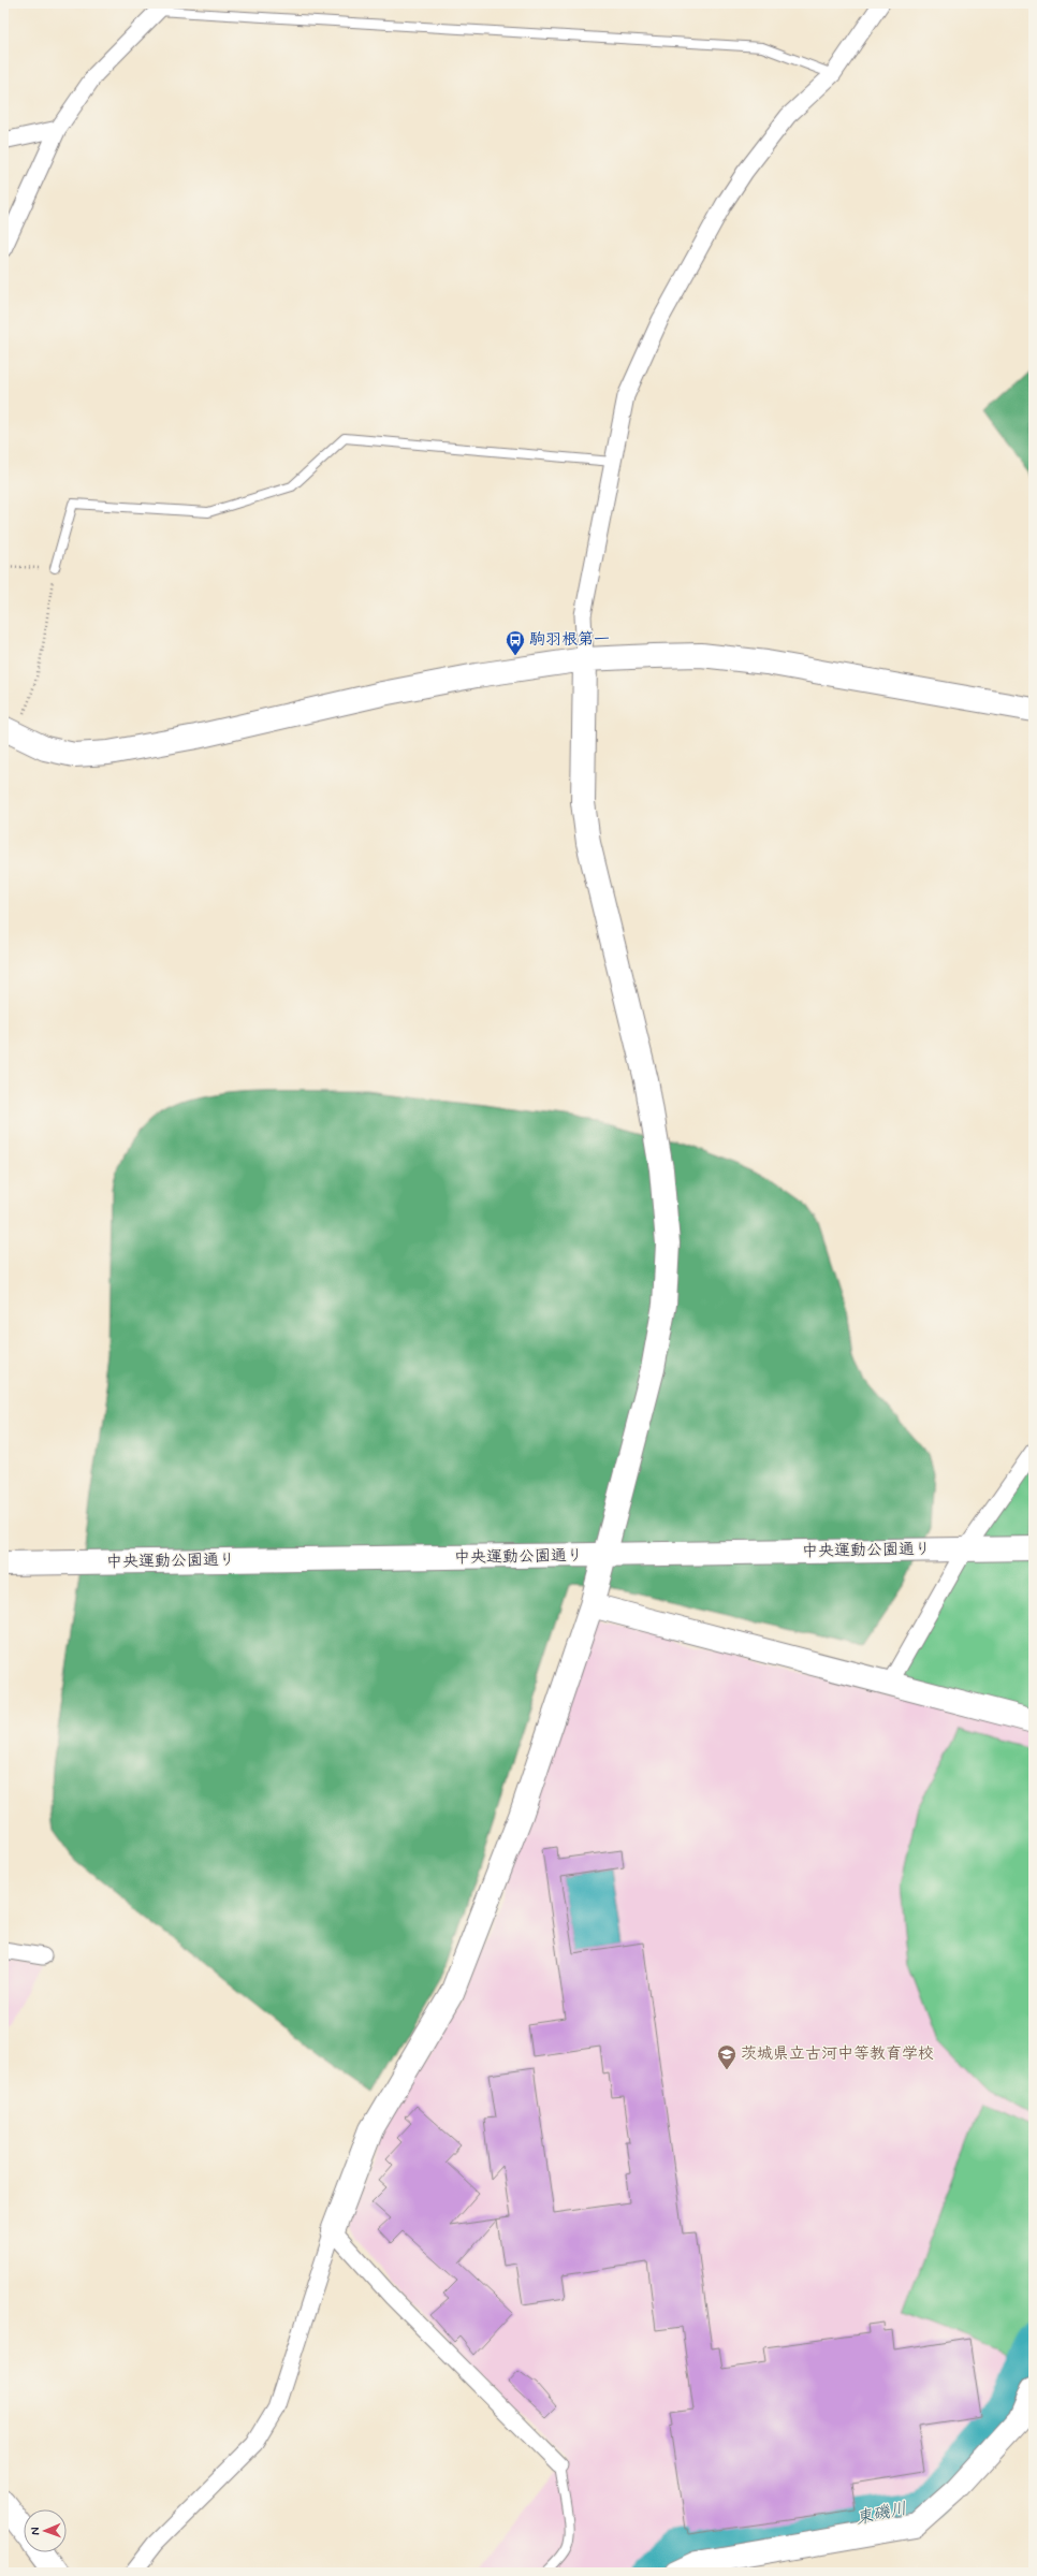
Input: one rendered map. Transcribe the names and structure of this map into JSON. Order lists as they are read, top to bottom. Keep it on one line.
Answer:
{"streets":{"street":["中央運動公園通り"]},"water":["東磯川"],"places":{"bus stop":["駒羽根第一"],"school or university":["茨城県立古河中等教育学校"]},"north":"left"}
